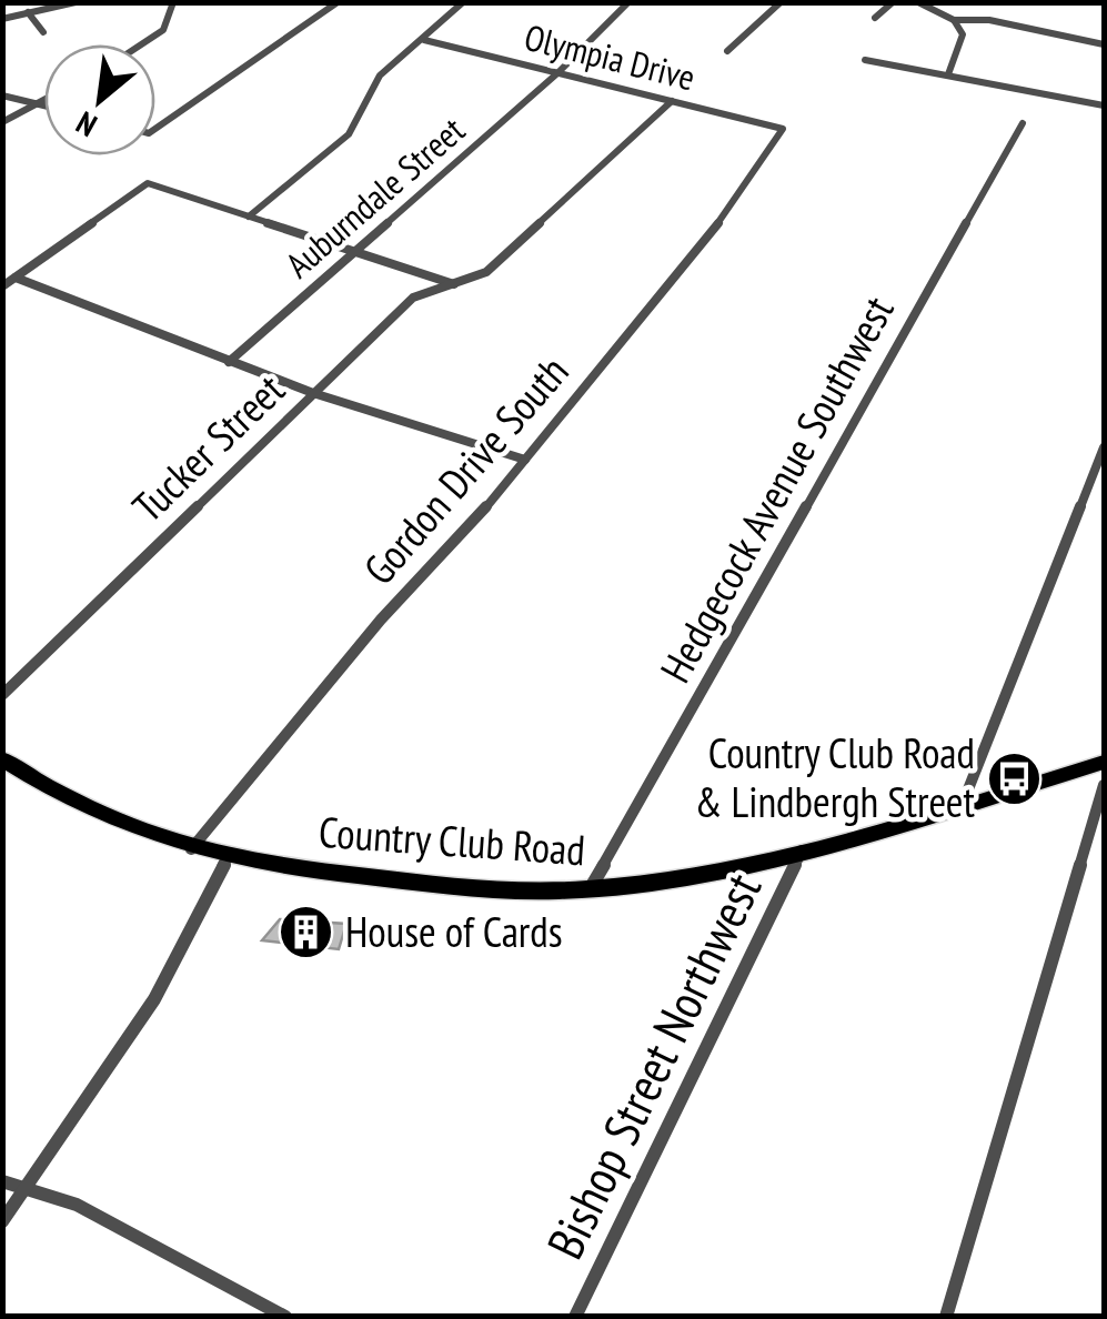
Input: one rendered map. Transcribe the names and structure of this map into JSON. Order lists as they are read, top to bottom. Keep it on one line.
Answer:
{"streets":{"main road":["Country Club Road"],"street":["Olympia Drive","Auburndale Street","Tucker Street","Gordon Drive South","Hedgecock Avenue Southwest","Bishop Street Northwest"]},"crossings":[["Olympia Drive","Auburndale Street"],["Olympia Drive","Tucker Street"],["Olympia Drive","Gordon Drive South"],["Gordon Drive South","Country Club Road"],["Hedgecock Avenue Southwest","Country Club Road"],["Country Club Road","Bishop Street Northwest"]],"places":{"bus stop":["Country Club Road & Lindbergh Street"],"building":["House of Cards"]},"north":"bottom left"}
